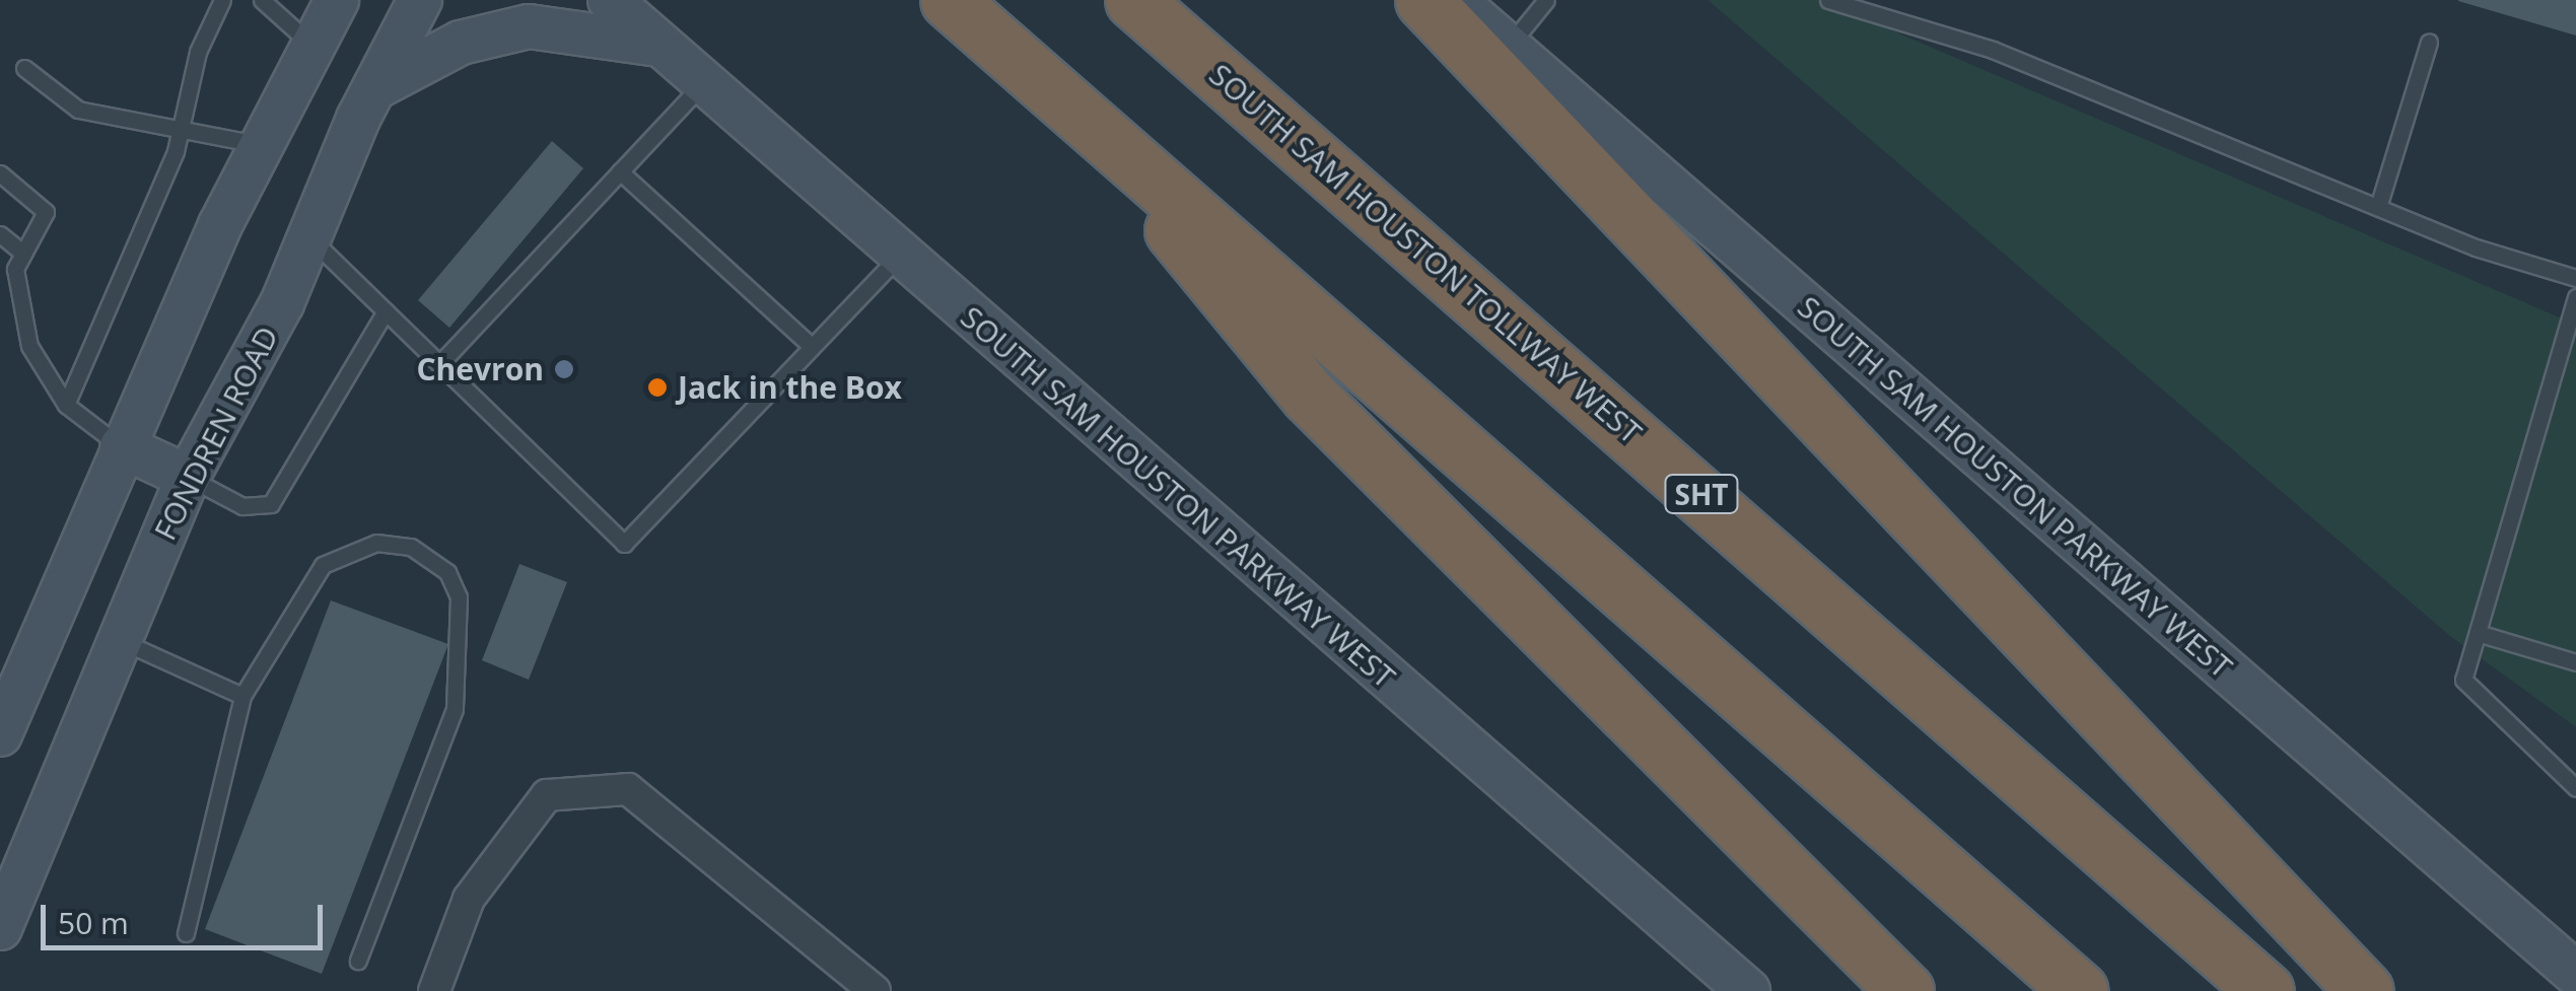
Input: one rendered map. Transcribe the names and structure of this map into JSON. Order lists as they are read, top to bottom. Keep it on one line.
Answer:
{"streets":{"highway":["SOUTH SAM HOUSTON TOLLWAY WEST","SHT"],"main road":["FONDREN ROAD","SOUTH SAM HOUSTON PARKWAY WEST"]},"places":["Chevron","Jack in the Box"],"scale_bar":"50 m"}
